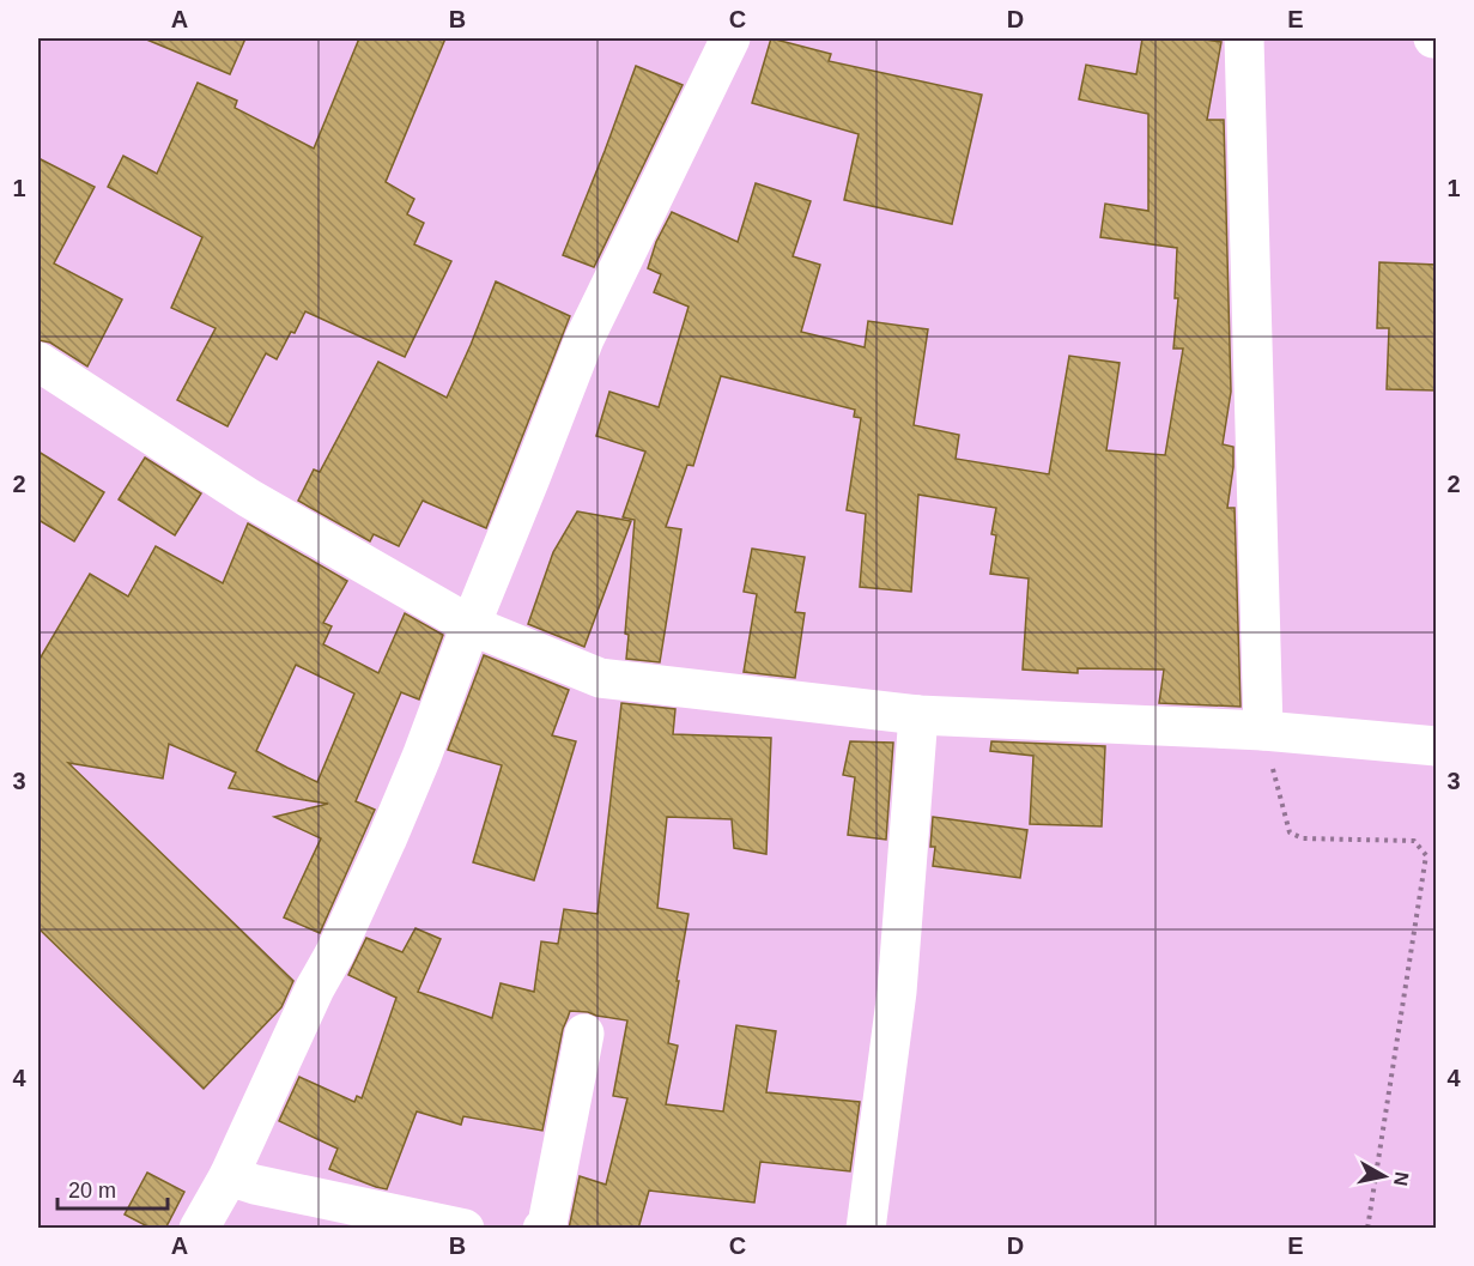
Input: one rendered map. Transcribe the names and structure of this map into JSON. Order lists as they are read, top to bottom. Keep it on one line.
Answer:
{"scale_bar":"20 m","north":"right","grid":{"columns":["A","B","C","D","E"],"rows":["1","2","3","4"]}}
